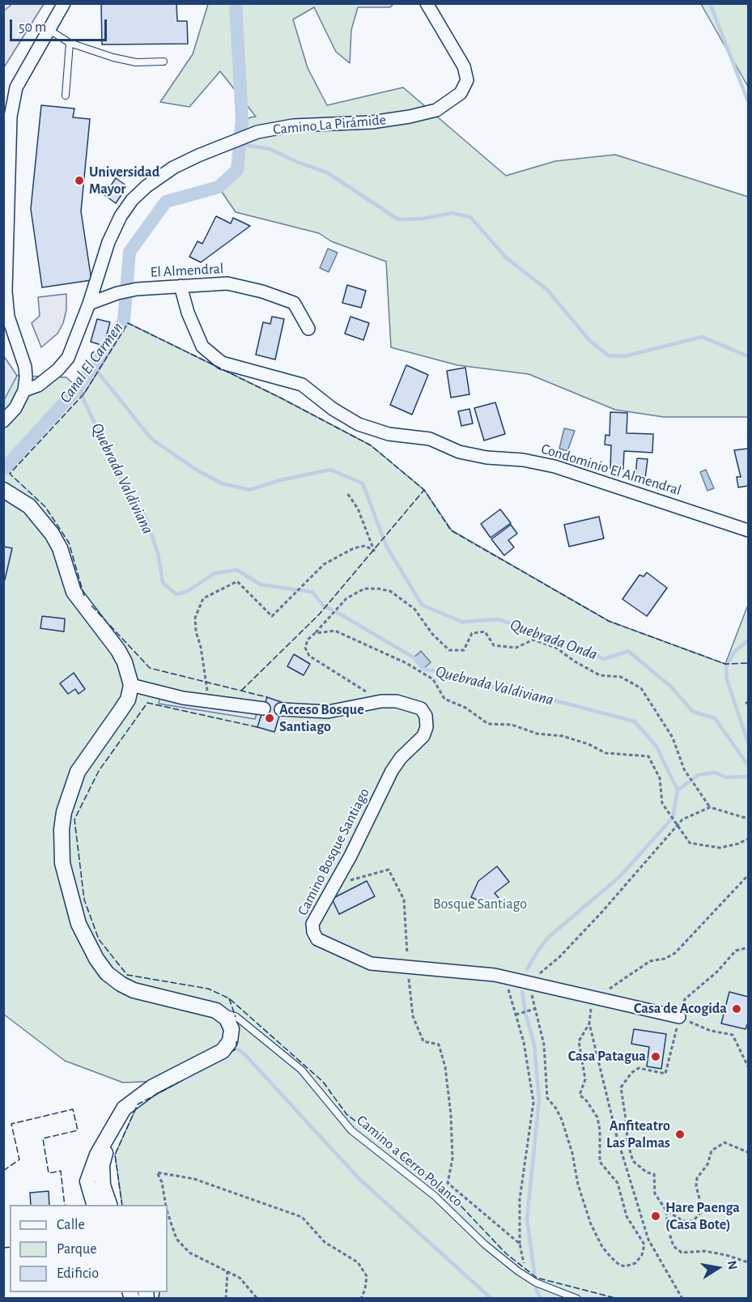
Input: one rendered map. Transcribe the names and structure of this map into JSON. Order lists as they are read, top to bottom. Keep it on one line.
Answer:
{"streets":{"street":["Camino La Pirámide","El Almendral","Condominio El Almendral","Camino Bosque Santiago"],"lane":["Camino a Cerro Polanco"]},"crossings":[["Camino La Pirámide","El Almendral"],["El Almendral","Condominio El Almendral"]],"water":["Canal El Carmen","Quebrada Valdiviana","Quebrada Onda"],"parks":["Bosque Santiago"],"places":["Universidad Mayor","Acceso Bosque Santiago","Casa de Acogida","Casa Patagua","Anfiteatro Las Palmas","Hare Paenga (Casa Bote)"],"legend":["Calle","Parque","Edificio"],"scale_bar":"50 m","north":"right"}
